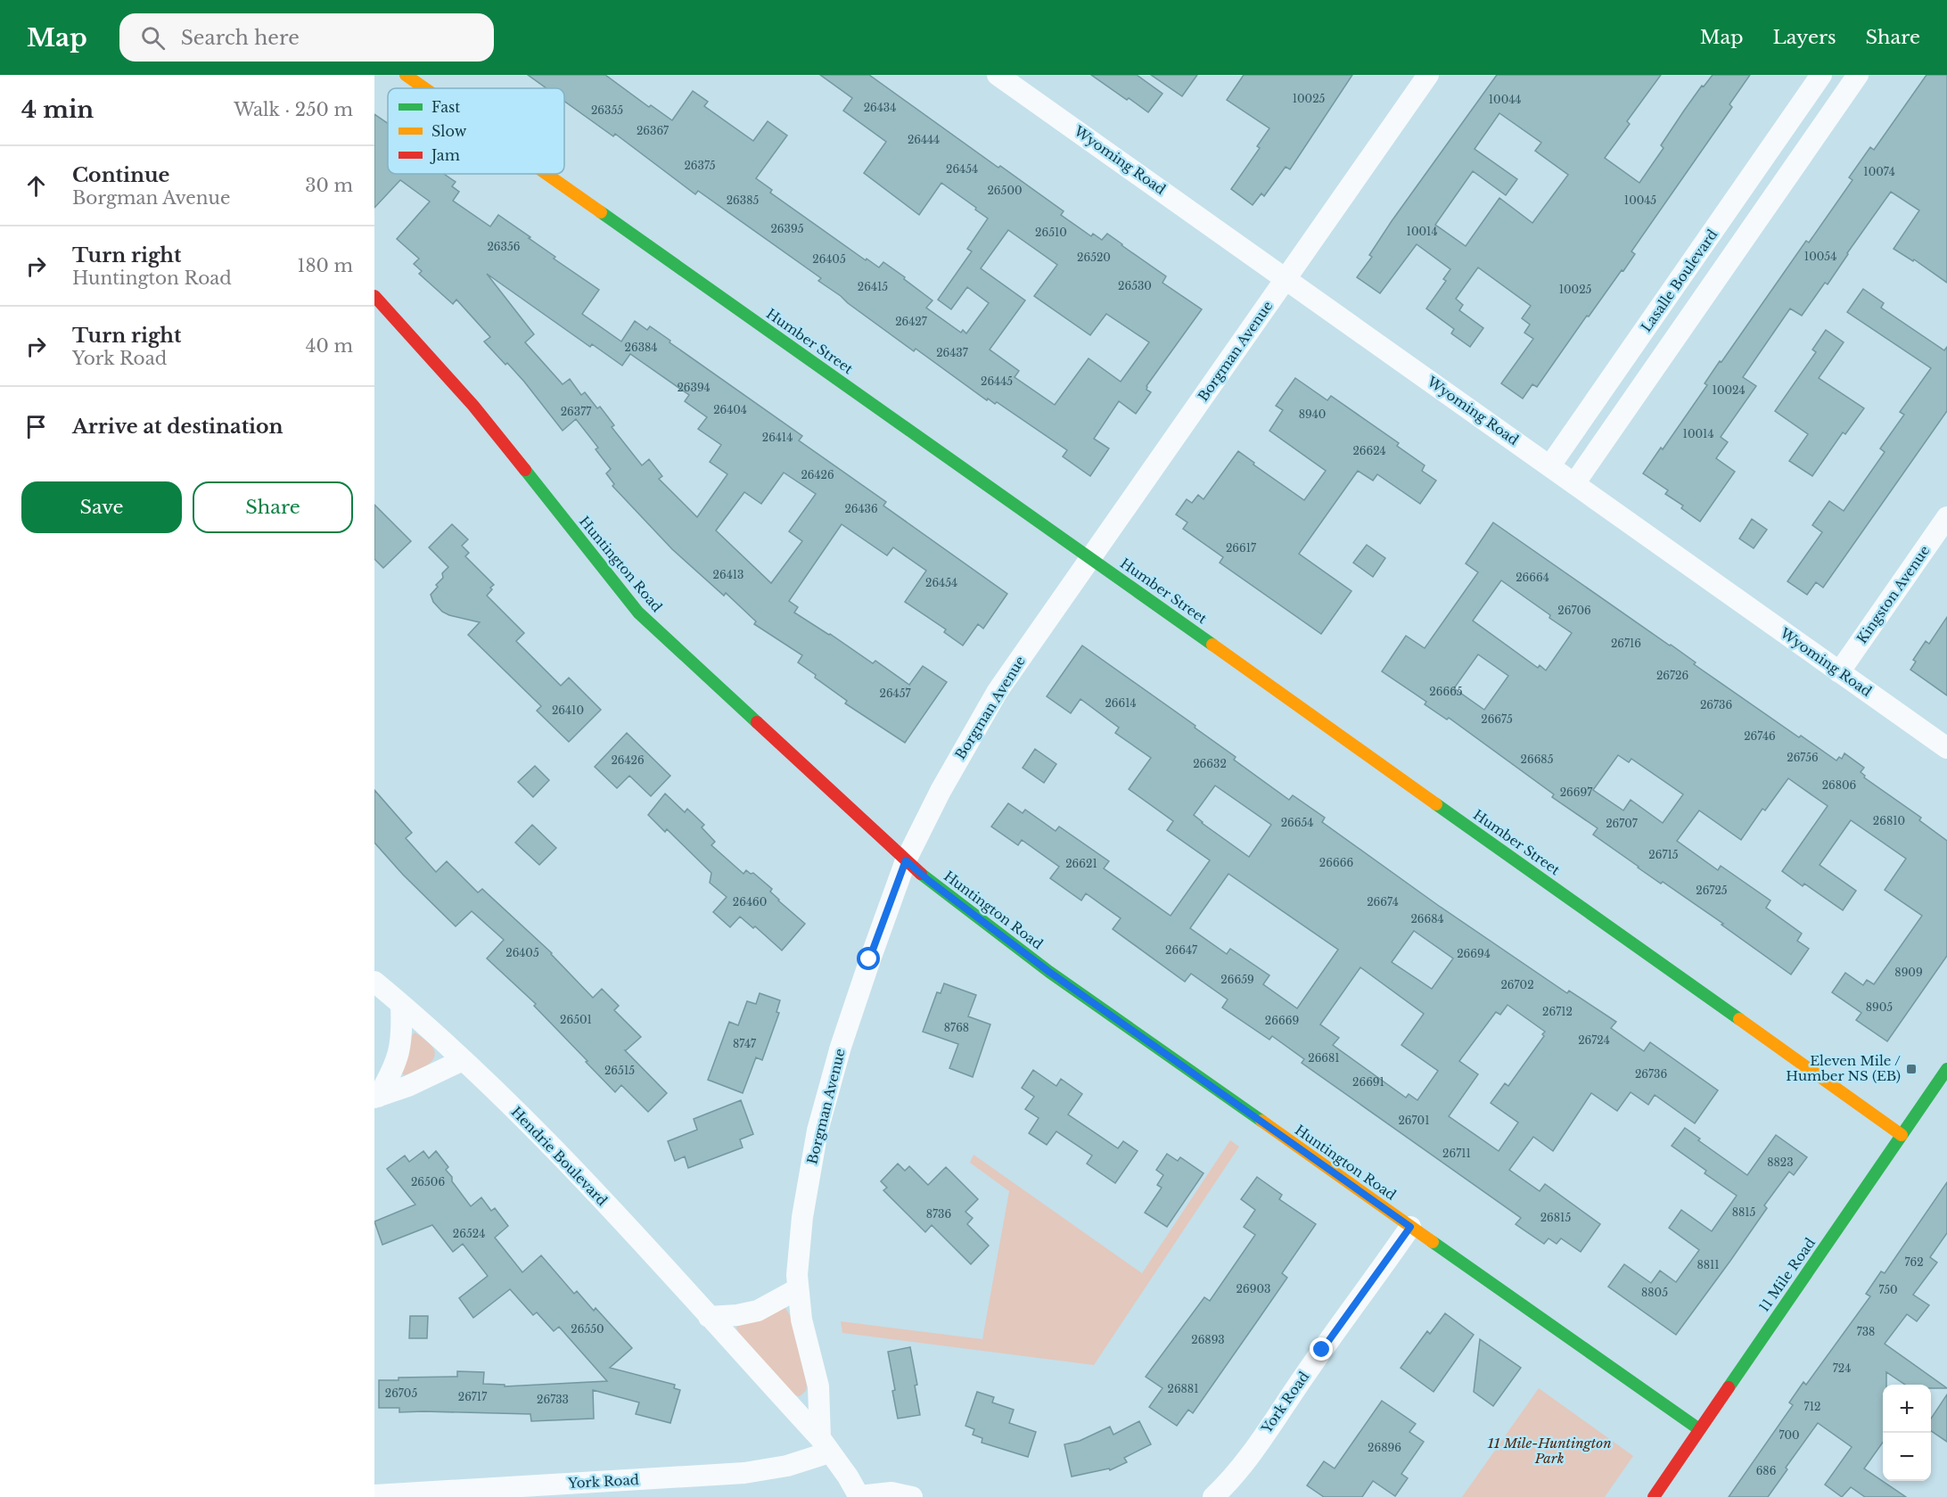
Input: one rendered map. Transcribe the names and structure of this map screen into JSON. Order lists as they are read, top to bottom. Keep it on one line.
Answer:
{"streets":{"street":["Wyoming Road","Lasalle Boulevard","Humber Street","Borgman Avenue","Huntington Road","Kingston Avenue","Hendrie Boulevard","11 Mile Road","York Road"]},"crossings":[["Wyoming Road","Lasalle Boulevard"],["Wyoming Road","Borgman Avenue"],["Wyoming Road","Kingston Avenue"],["Humber Street","Borgman Avenue"],["Humber Street","11 Mile Road"],["Borgman Avenue","Huntington Road"],["Borgman Avenue","Hendrie Boulevard"],["Borgman Avenue","York Road"],["Huntington Road","11 Mile Road"],["Huntington Road","York Road"],["Hendrie Boulevard","York Road"]],"parks":["11 Mile-Huntington Park"],"places":{"transit":["Eleven Mile / Humber NS (EB)"]},"house_numbers":["10025","10044","26434","26355","26367","26444","26375","26454","10074","26500","26385","10045","26395","10014","26510","26356","10054","26520","26405","26530","26415","10025","26427","26384","26437","26445","26394","10024","26404","26377","8940","10014","26414","26624","26426","26436","26617","26413","26664","26454","26706","26716","26726","26665","26457","26614","26736","26410","26675","26746","26756","26685","26426","26632","26806","26697","26810","26654","26707","26715","26666","26621","26725","26460","26674","26684","26647","26405","26694","8909","26659","26702","8905","26712","26501","26669","8768","26724","8747","26681","26515","26736","26691","26701","26711","8823","26506","8815","8736","26815","26524","762","8811","26903","750","8805","26550","738","26893","724","26881","26705","26717","26733","712","700","26896","686"],"legend":["Fast","Slow","Jam"],"page":{"header":"Map","search":"Search here","nav":["Map","Layers","Share"],"heading":["4 min","Walk · 250 m"],"list":[["Continue","Borgman Avenue","30 m"],["Turn right","Huntington Road","180 m"],["Turn right","York Road","40 m"],"Arrive at destination"],"buttons":["Save","Share"],"map_buttons":["+","−"]}}
